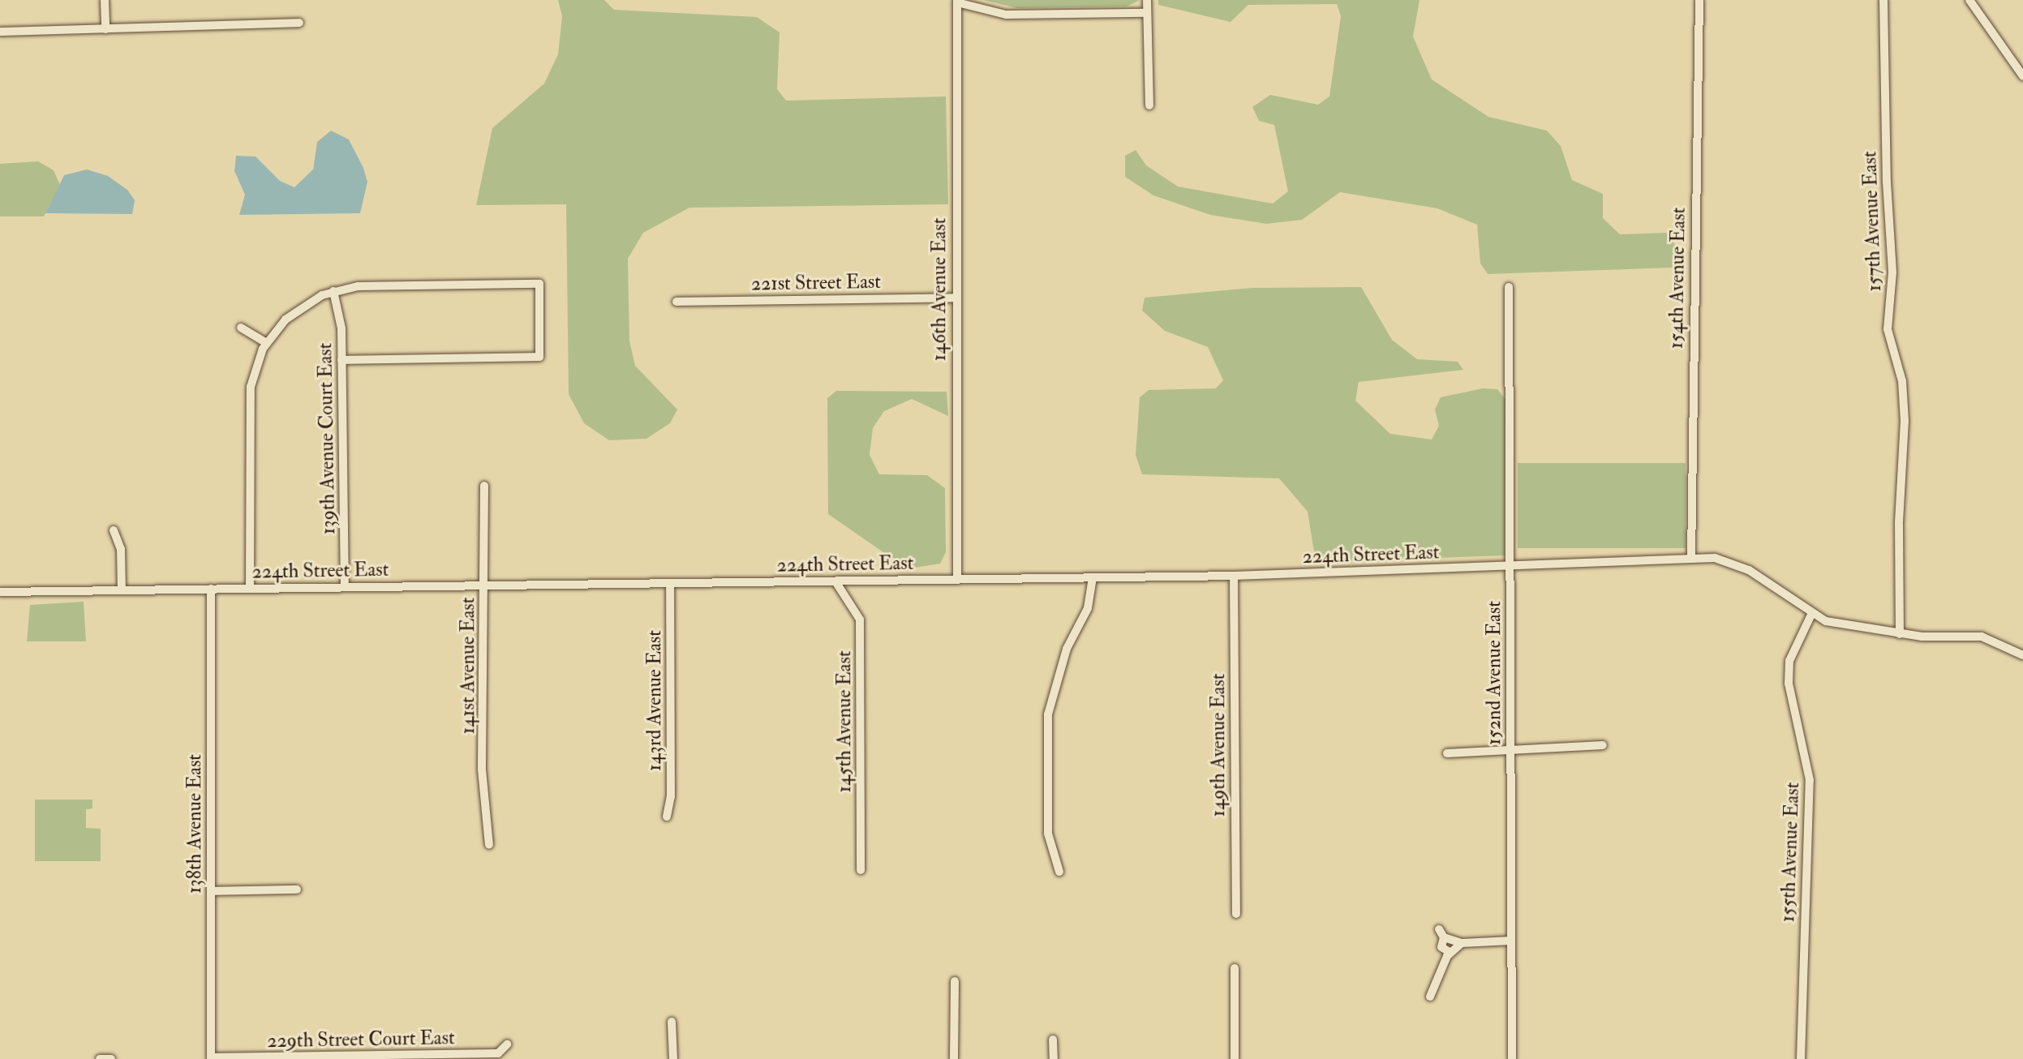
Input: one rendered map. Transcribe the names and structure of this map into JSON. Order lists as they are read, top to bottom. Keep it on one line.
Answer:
{"streets":{"street":["157th Avenue East","154th Avenue East","221st Street East","146th Avenue East","139th Avenue Court East","224th Street East","141st Avenue East","152nd Avenue East","143rd Avenue East","145th Avenue East","149th Avenue East","138th Avenue East","155th Avenue East","229th Street Court East"]},"crossings":[["157th Avenue East","224th Street East"],["154th Avenue East","224th Street East"],["221st Street East","146th Avenue East"],["146th Avenue East","224th Street East"],["139th Avenue Court East","224th Street East"],["224th Street East","141st Avenue East"],["224th Street East","152nd Avenue East"],["224th Street East","143rd Avenue East"],["224th Street East","145th Avenue East"],["224th Street East","149th Avenue East"],["224th Street East","138th Avenue East"],["224th Street East","155th Avenue East"],["138th Avenue East","229th Street Court East"]]}
